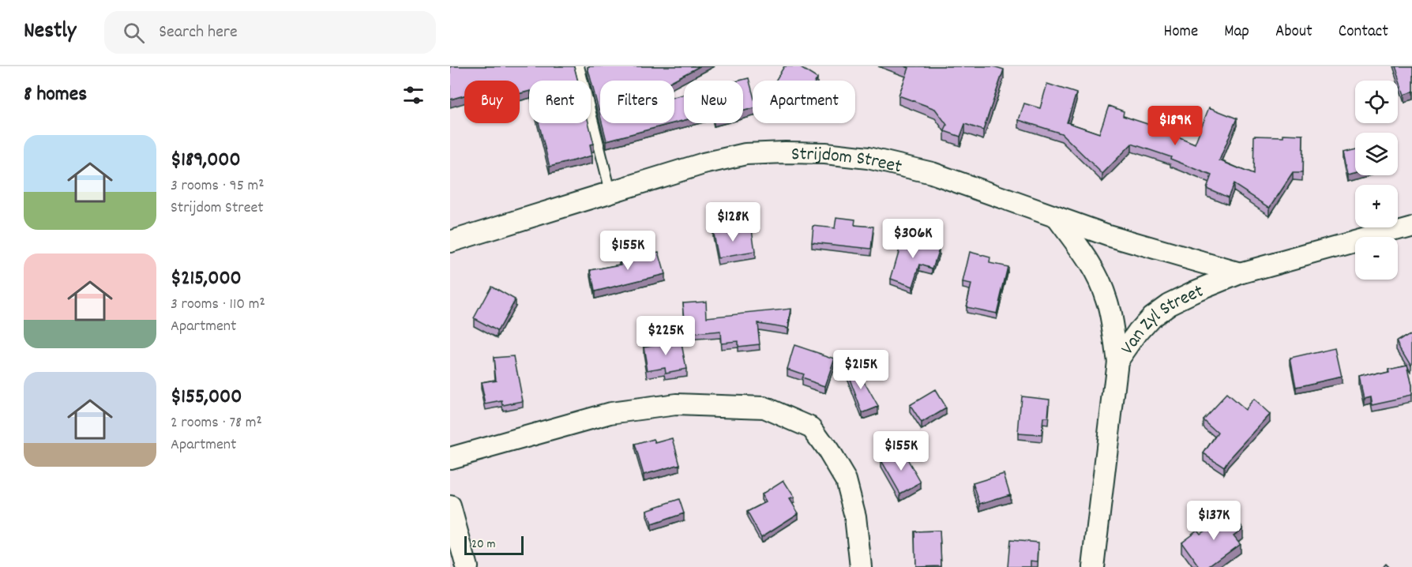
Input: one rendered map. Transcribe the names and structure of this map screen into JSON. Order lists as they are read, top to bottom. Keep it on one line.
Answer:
{"streets":{"street":["Strijdom Street","Van Zyl Street"]},"crossings":[["Strijdom Street","Van Zyl Street"]],"scale_bar":"20 m","page":{"header":"Nestly","search":"Search here","nav":["Home","Map","About","Contact"],"heading":"8 homes","map_buttons":["+","−"],"chip":["Buy","Rent","Filters","New","Apartment"],"price":["$189K","$128K","$306K","$155K","$225K","$215K","$155K","$137K"],"list":[{"name":"$189,000","note":"3 rooms · 95 m² · Strijdom Street"},{"name":"$215,000","note":"3 rooms · 110 m² · Apartment"},{"name":"$155,000","note":"2 rooms · 78 m² · Apartment"}],"scale":"20 m"}}
